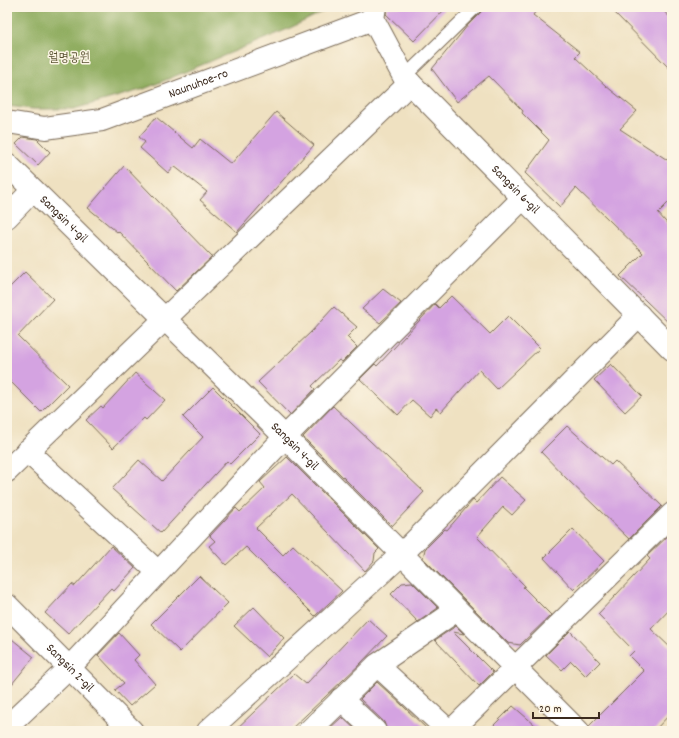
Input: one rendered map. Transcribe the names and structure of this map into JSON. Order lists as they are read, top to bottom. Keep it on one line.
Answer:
{"streets":{"street":["Naunuhoe-ro","Sangsin 6-gil","Sangsin 4-gil","Sangsin 2-gil"]},"crossings":[["Naunuhoe-ro","Sangsin 6-gil"]],"parks":["월명공원"],"scale_bar":"20 m"}
